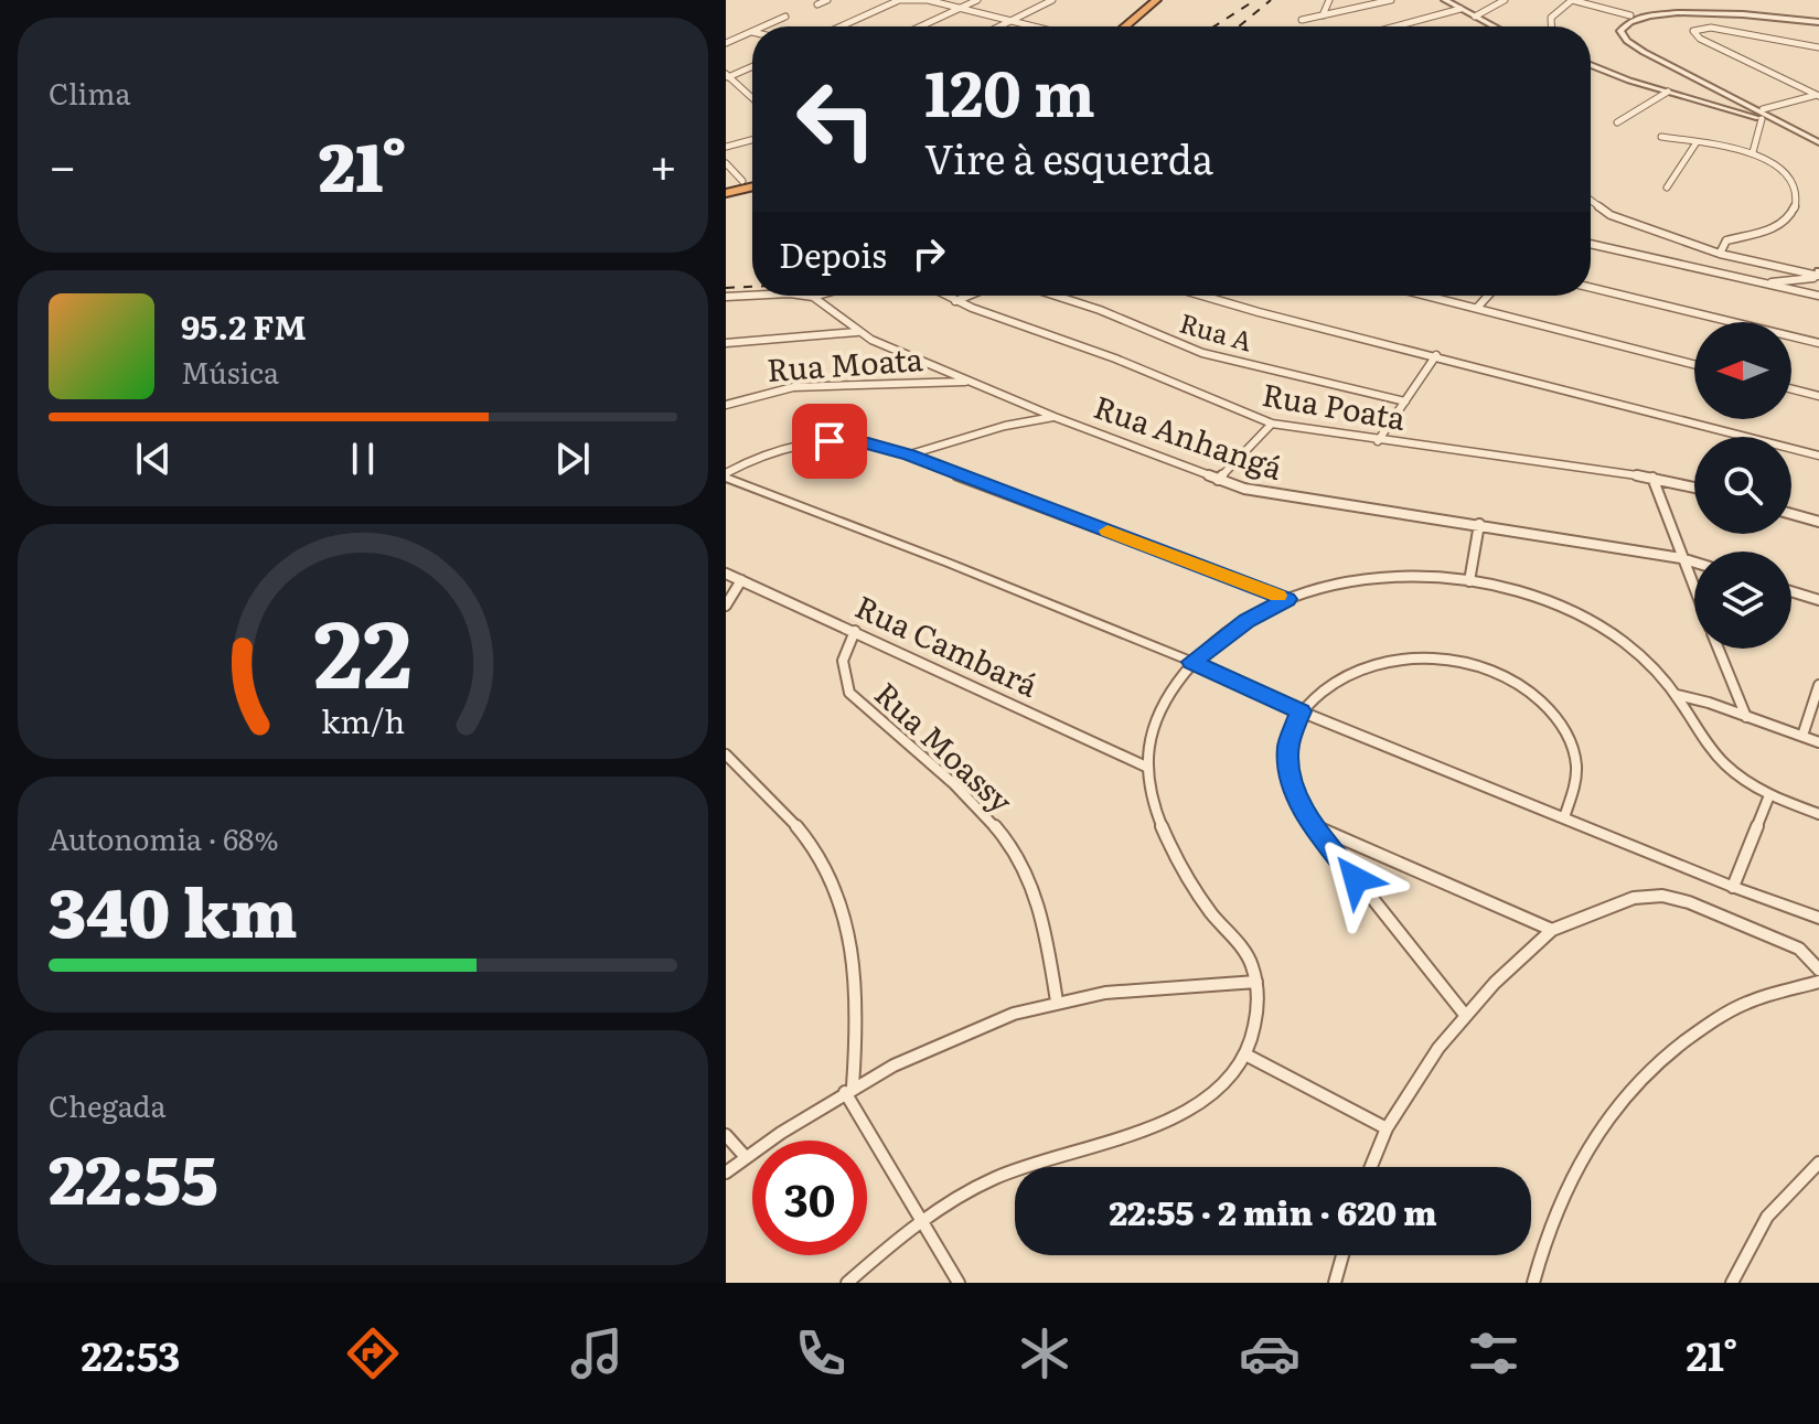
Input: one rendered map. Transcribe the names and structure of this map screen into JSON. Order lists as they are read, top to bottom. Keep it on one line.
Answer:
{"streets":{"street":["Rua A","Rua Moata","Rua Poata","Rua Anhangá","Rua Cambará","Rua Moassy"]},"crossings":[["Rua Moata","Rua Anhangá"],["Rua Cambará","Rua Moassy"]],"north":"left","page":{"tile":["Clima",["Autonomia · 68%","340 km"],["Chegada","22:55"]],"turn":["120 m","Vire à esquerda"],"heat":["−","21°","+"],"then":"Depois","song":["95.2 FM","Música"],"limit":"30","trip":"22:55 · 2 min · 620 m","tabs":["22:53","21°"],"gauge":["22","km/h"]}}
